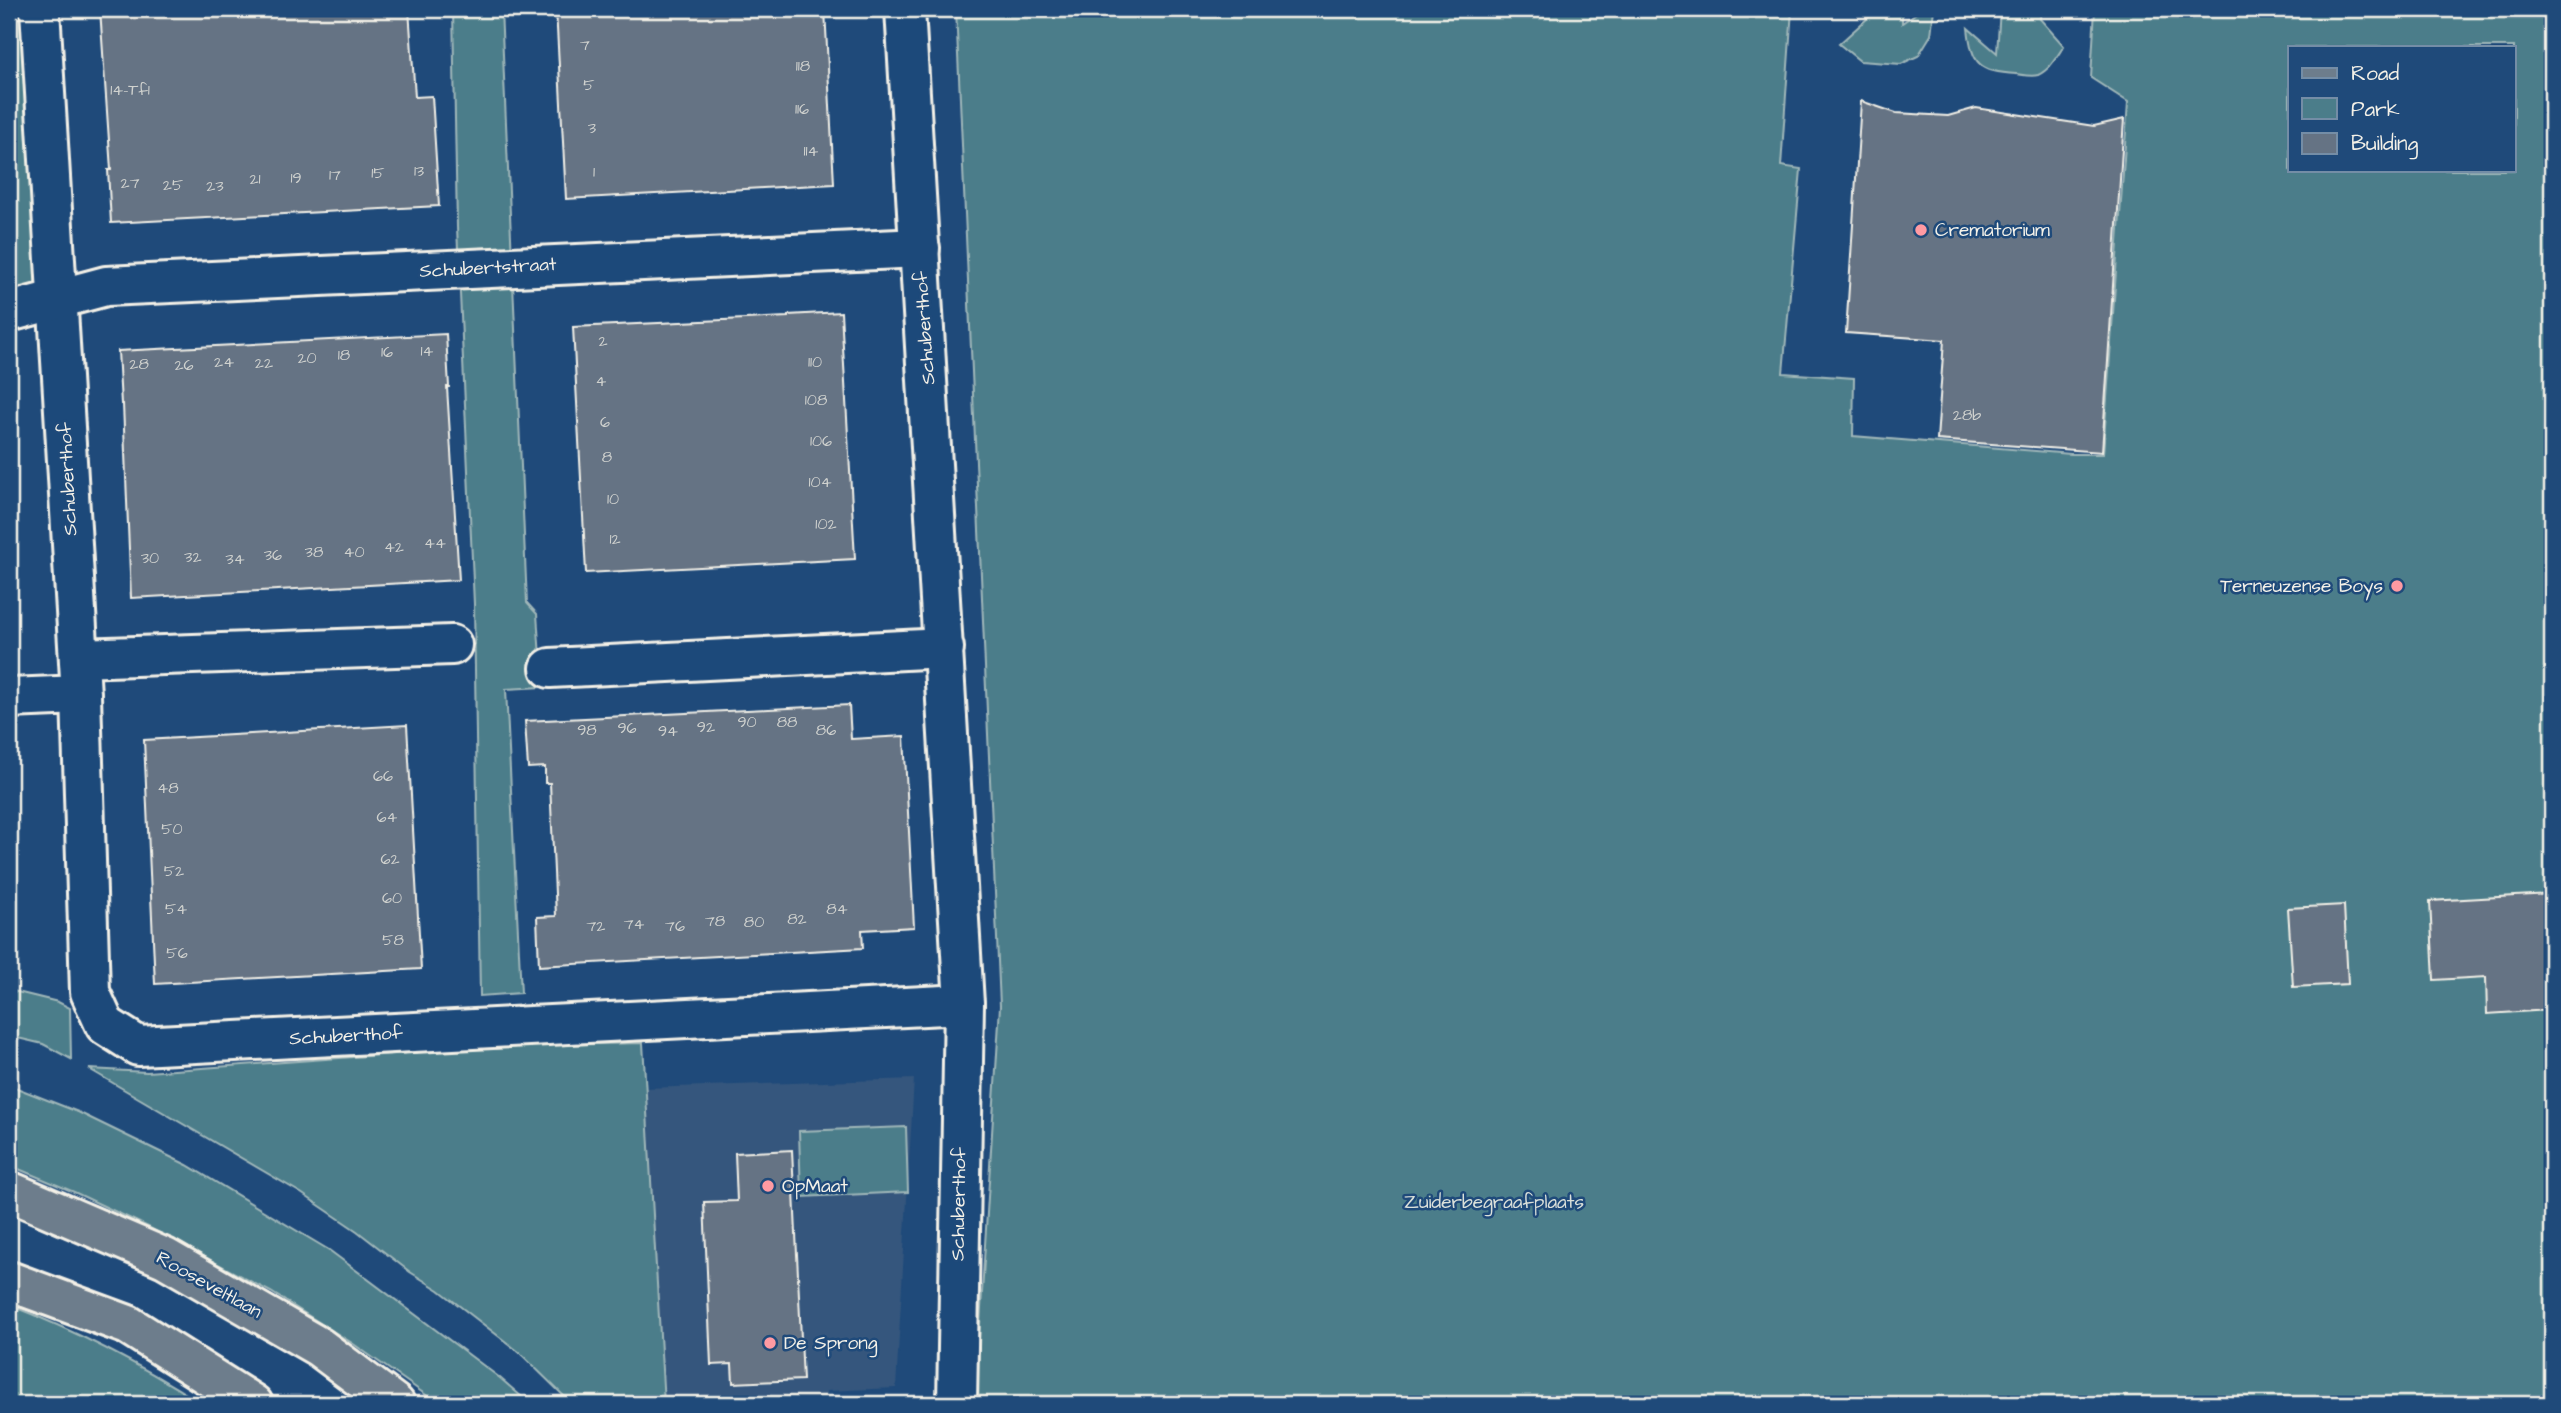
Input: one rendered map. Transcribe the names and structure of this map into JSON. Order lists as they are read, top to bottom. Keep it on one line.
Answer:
{"streets":{"main road":["Rooseveltlaan"],"street":["Schubertstraat","Schuberthof"]},"crossings":[["Schubertstraat","Schuberthof"]],"parks":["Zuiderbegraafplaats"],"places":["Crematorium","Terneuzense Boys","OpMaat","De Sprong"],"house_numbers":["7","118","5","14-Tf1","116","3","114","13","1","15","17","19","21","27","25","23","2","14","16","18","20","24","110","22","28","26","4","108","28b","6","106","8","104","10","102","12","44","42","38","40","36","32","30","34","90","88","92","96","98","86","94","66","48","64","50","62","52","60","54","84","82","78","80","74","72","76","58","56"],"legend":["Road","Park","Building"]}
